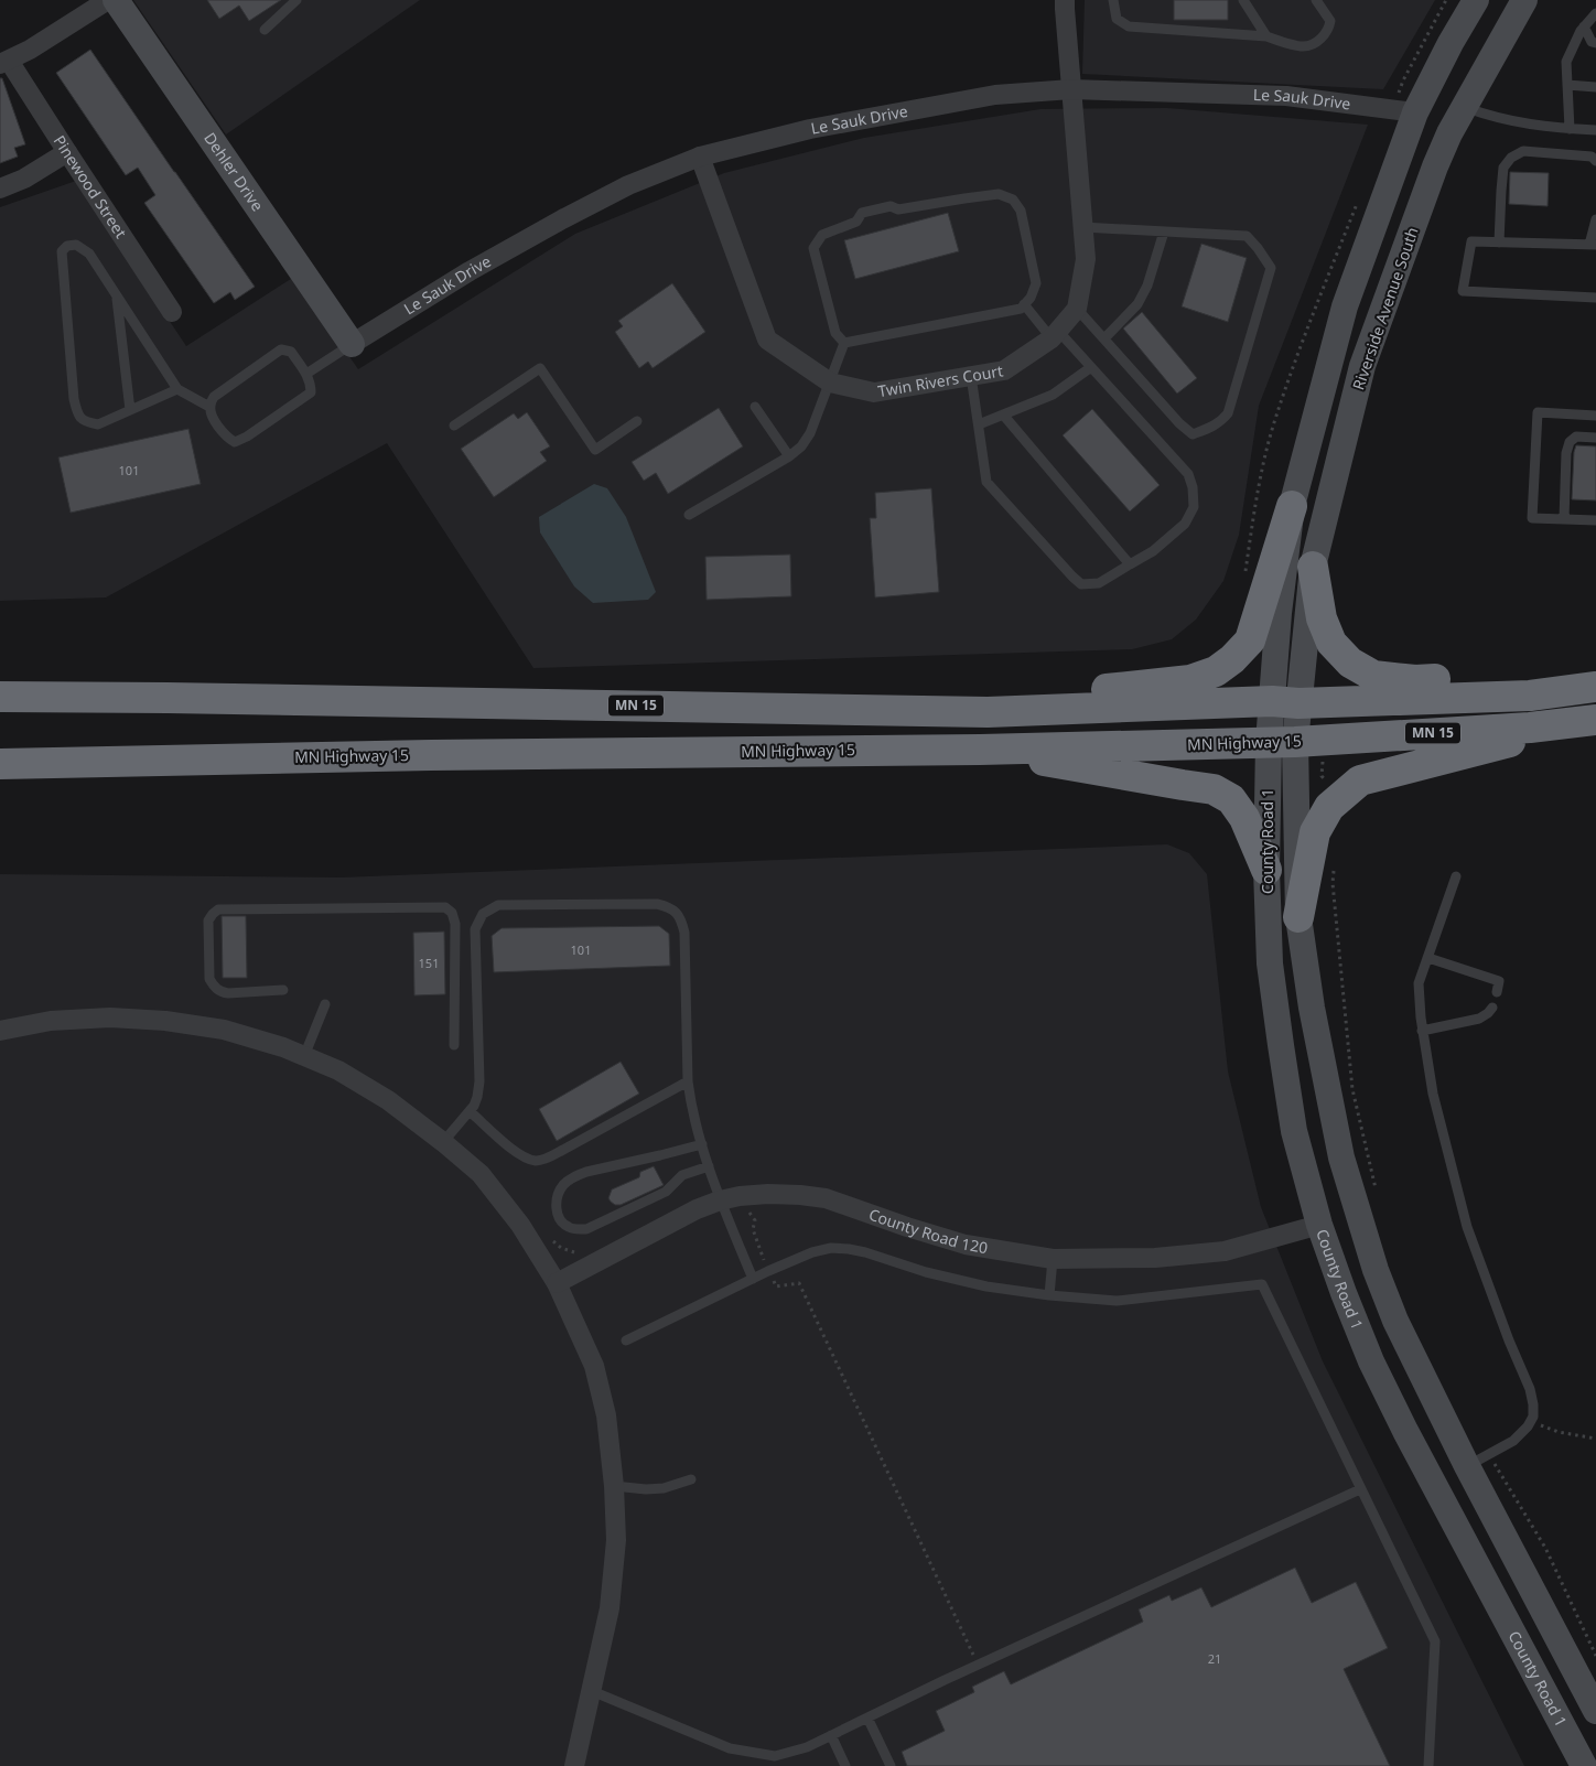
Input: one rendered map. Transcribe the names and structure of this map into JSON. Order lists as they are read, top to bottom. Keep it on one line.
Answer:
{"streets":{"highway":["MN 15","MN Highway 15"],"street":["Le Sauk Drive","Dehler Drive","Pinewood Street","Riverside Avenue South","Twin Rivers Court","County Road 1","County Road 120"]},"crossings":[["Le Sauk Drive","Dehler Drive"],["Le Sauk Drive","Twin Rivers Court"],["Riverside Avenue South","MN 15"],["Riverside Avenue South","County Road 1"],["MN 15","County Road 1"],["MN Highway 15","County Road 1"],["County Road 1","County Road 120"]],"house_numbers":["101","101","151","21"]}
